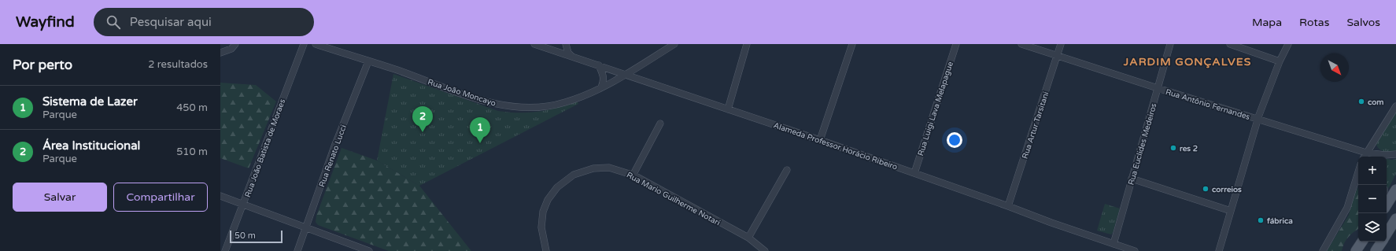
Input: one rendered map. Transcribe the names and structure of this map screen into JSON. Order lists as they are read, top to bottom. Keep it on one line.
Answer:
{"streets":{"street":["Rua João Moncayo","Rua Antônio Fernandes","Rua Luigi Lava Melapague","Rua Artur Tarsitani","Rua Euclides Medeiros","Alameda Professor Horácio Ribeiro","Rua João Batista de Moraes","Rua Renato Lucci","Rua Mario Guilherme Notari"]},"crossings":[["Rua João Moncayo","Alameda Professor Horácio Ribeiro"],["Rua João Moncayo","Rua Renato Lucci"],["Rua Antônio Fernandes","Rua Artur Tarsitani"],["Rua Antônio Fernandes","Rua Euclides Medeiros"],["Rua Luigi Lava Melapague","Alameda Professor Horácio Ribeiro"],["Rua Artur Tarsitani","Alameda Professor Horácio Ribeiro"],["Rua Euclides Medeiros","Alameda Professor Horácio Ribeiro"]],"districts":["JARDIM GONÇALVES"],"places":["com","res 2","correios","fábrica"],"scale_bar":"50 m","north":"bottom right","page":{"header":"Wayfind","search":"Pesquisar aqui","nav":["Mapa","Rotas","Salvos"],"heading":["Por perto","2 resultados"],"list":[{"mark":"1","name":"Sistema de Lazer","note":"Parque","value":"450 m"},{"mark":"2","name":"Área Institucional","note":"Parque","value":"510 m"}],"pins":["2","1"],"map_buttons":["+","−"],"buttons":["Salvar","Compartilhar"],"scale":"50 m"}}
